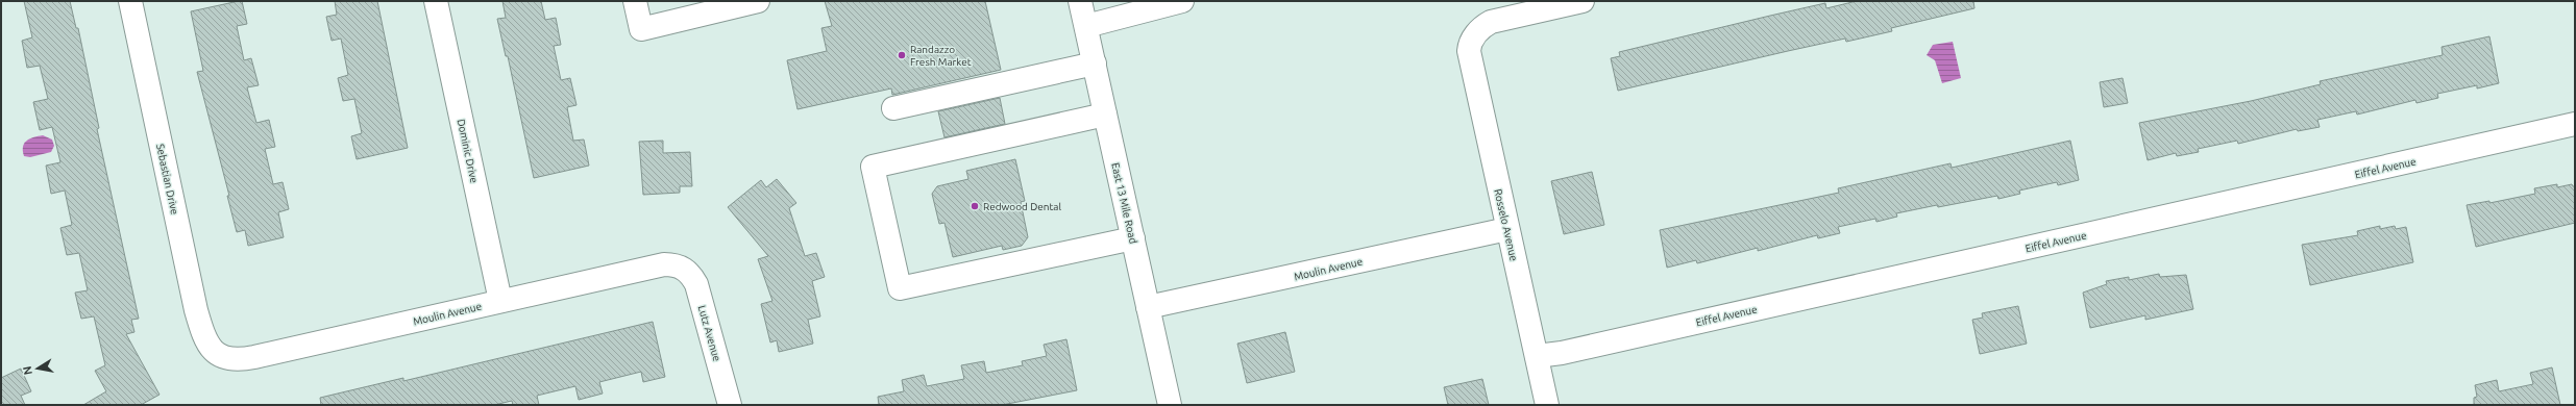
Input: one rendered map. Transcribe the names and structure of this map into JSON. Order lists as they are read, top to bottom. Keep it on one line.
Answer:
{"streets":{"street":["Dominic Drive","Eiffel Avenue","Sebastian Drive","East 13 Mile Road","Rosselo Avenue","Moulin Avenue","Lutz Avenue"]},"crossings":[["Dominic Drive","Moulin Avenue"],["Eiffel Avenue","Rosselo Avenue"],["Sebastian Drive","Moulin Avenue"],["East 13 Mile Road","Moulin Avenue"],["Rosselo Avenue","Moulin Avenue"],["Moulin Avenue","Lutz Avenue"]],"places":["Randazzo Fresh Market","Redwood Dental"],"north":"left"}
